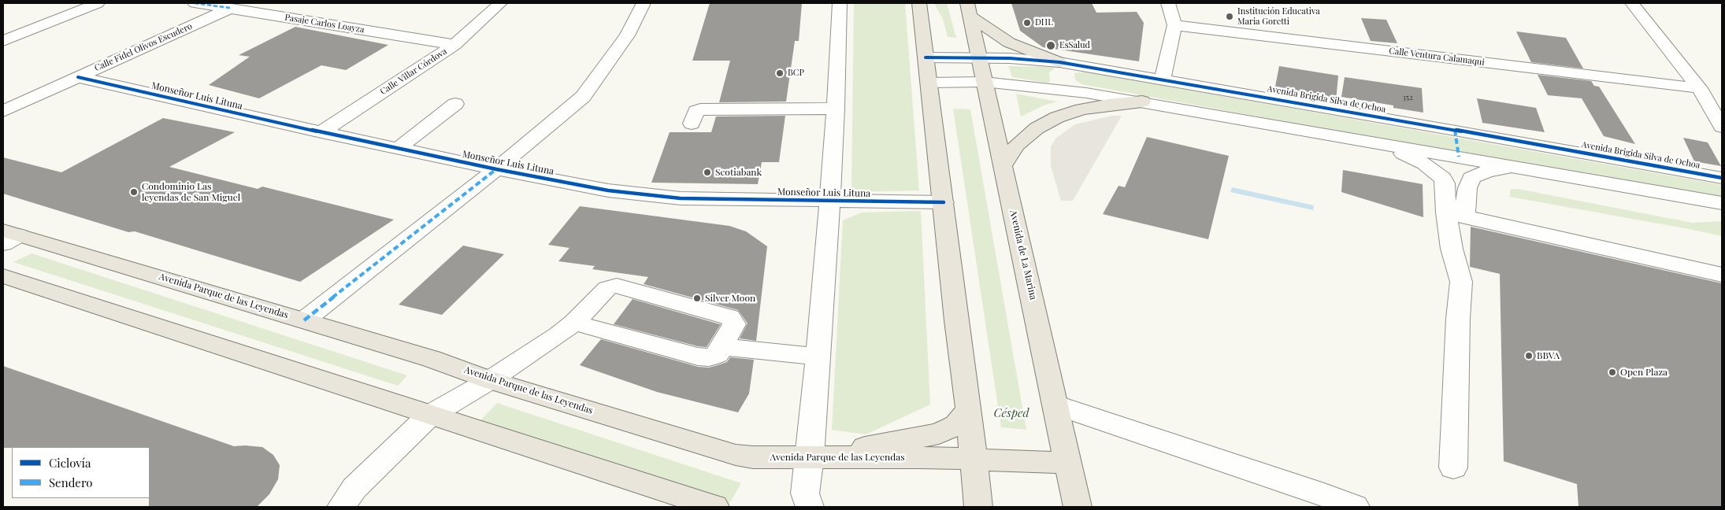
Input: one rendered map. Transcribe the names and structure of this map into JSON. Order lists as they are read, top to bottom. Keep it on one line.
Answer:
{"streets":{"main road":["Avenida de La Marina","Avenida Parque de las Leyendas"],"street":["Pasaje Carlos Loayza","Calle Fidel Olivos Escudero","Calle Ventura Calamaqui","Calle Villar Córdova","Monseñor Luis Lituna","Avenida Brigida Silva de Ochoa"]},"crossings":[["Pasaje Carlos Loayza","Calle Fidel Olivos Escudero"],["Pasaje Carlos Loayza","Calle Villar Córdova"],["Calle Fidel Olivos Escudero","Monseñor Luis Lituna"],["Calle Villar Córdova","Monseñor Luis Lituna"],["Avenida Brigida Silva de Ochoa","Avenida de La Marina"],["Avenida de La Marina","Avenida Parque de las Leyendas"]],"parks":["Césped"],"places":["Institución Educativa Maria Goretti","DHL","EsSalud","BCP","Scotiabank","Condominio Las leyendas de San Miguel","Silver Moon","BBVA","Open Plaza"],"house_numbers":["352"],"legend":["Ciclovía","Sendero"]}
